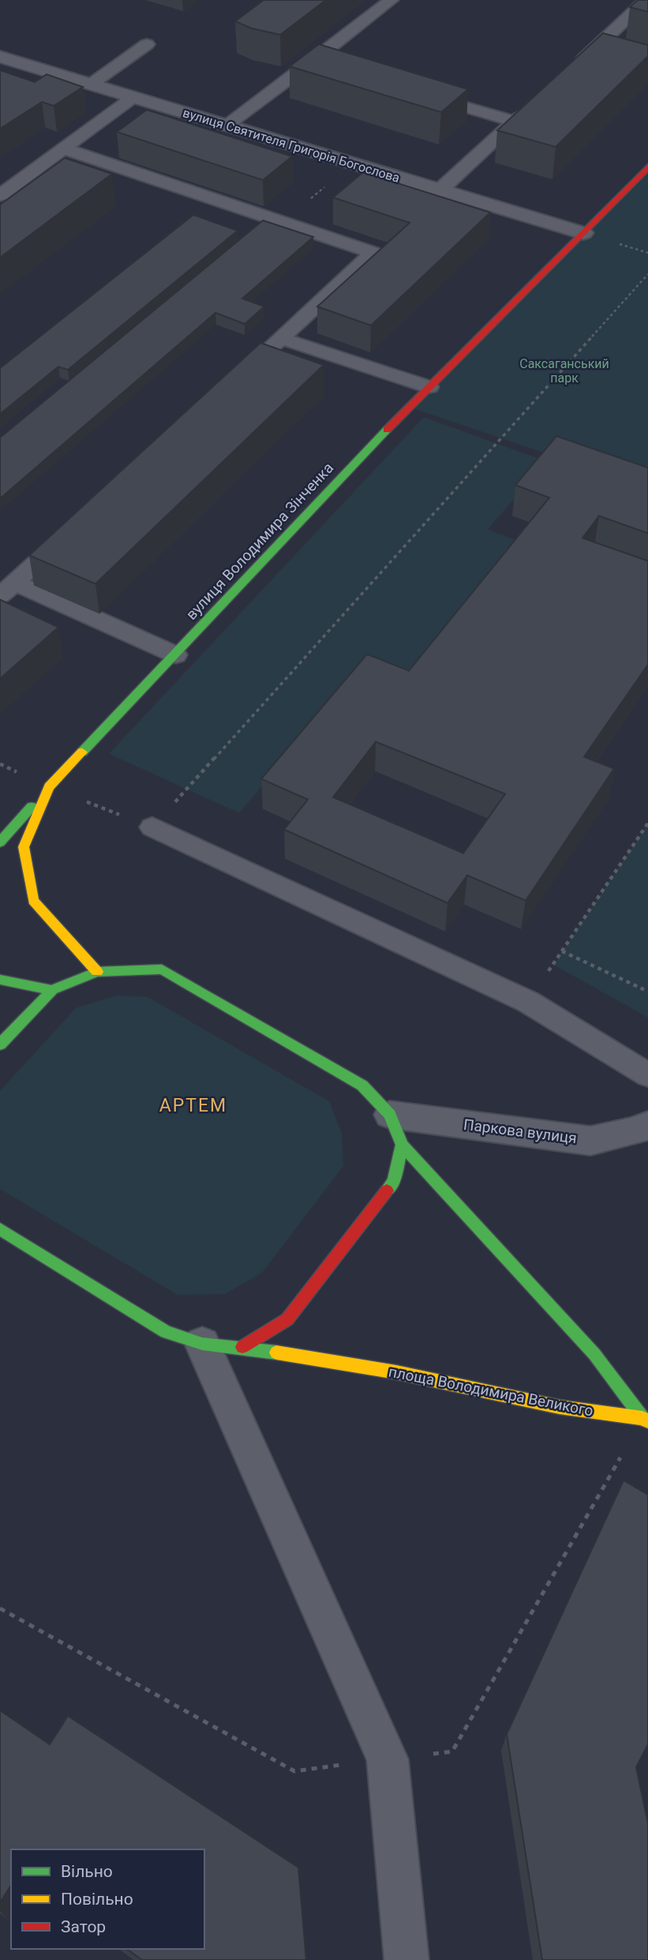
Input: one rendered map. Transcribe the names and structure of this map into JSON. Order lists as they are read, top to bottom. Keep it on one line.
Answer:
{"streets":{"main road":["вулиця Володимира Зінченка","площа Володимира Великого"],"street":["вулиця Святителя Григорія Богослова","Паркова вулиця"]},"crossings":[["вулиця Святителя Григорія Богослова","вулиця Володимира Зінченка"],["вулиця Володимира Зінченка","площа Володимира Великого"],["Паркова вулиця","площа Володимира Великого"]],"districts":["АРТЕМ"],"parks":["Саксаганський парк"],"legend":["Вільно","Повільно","Затор"]}
